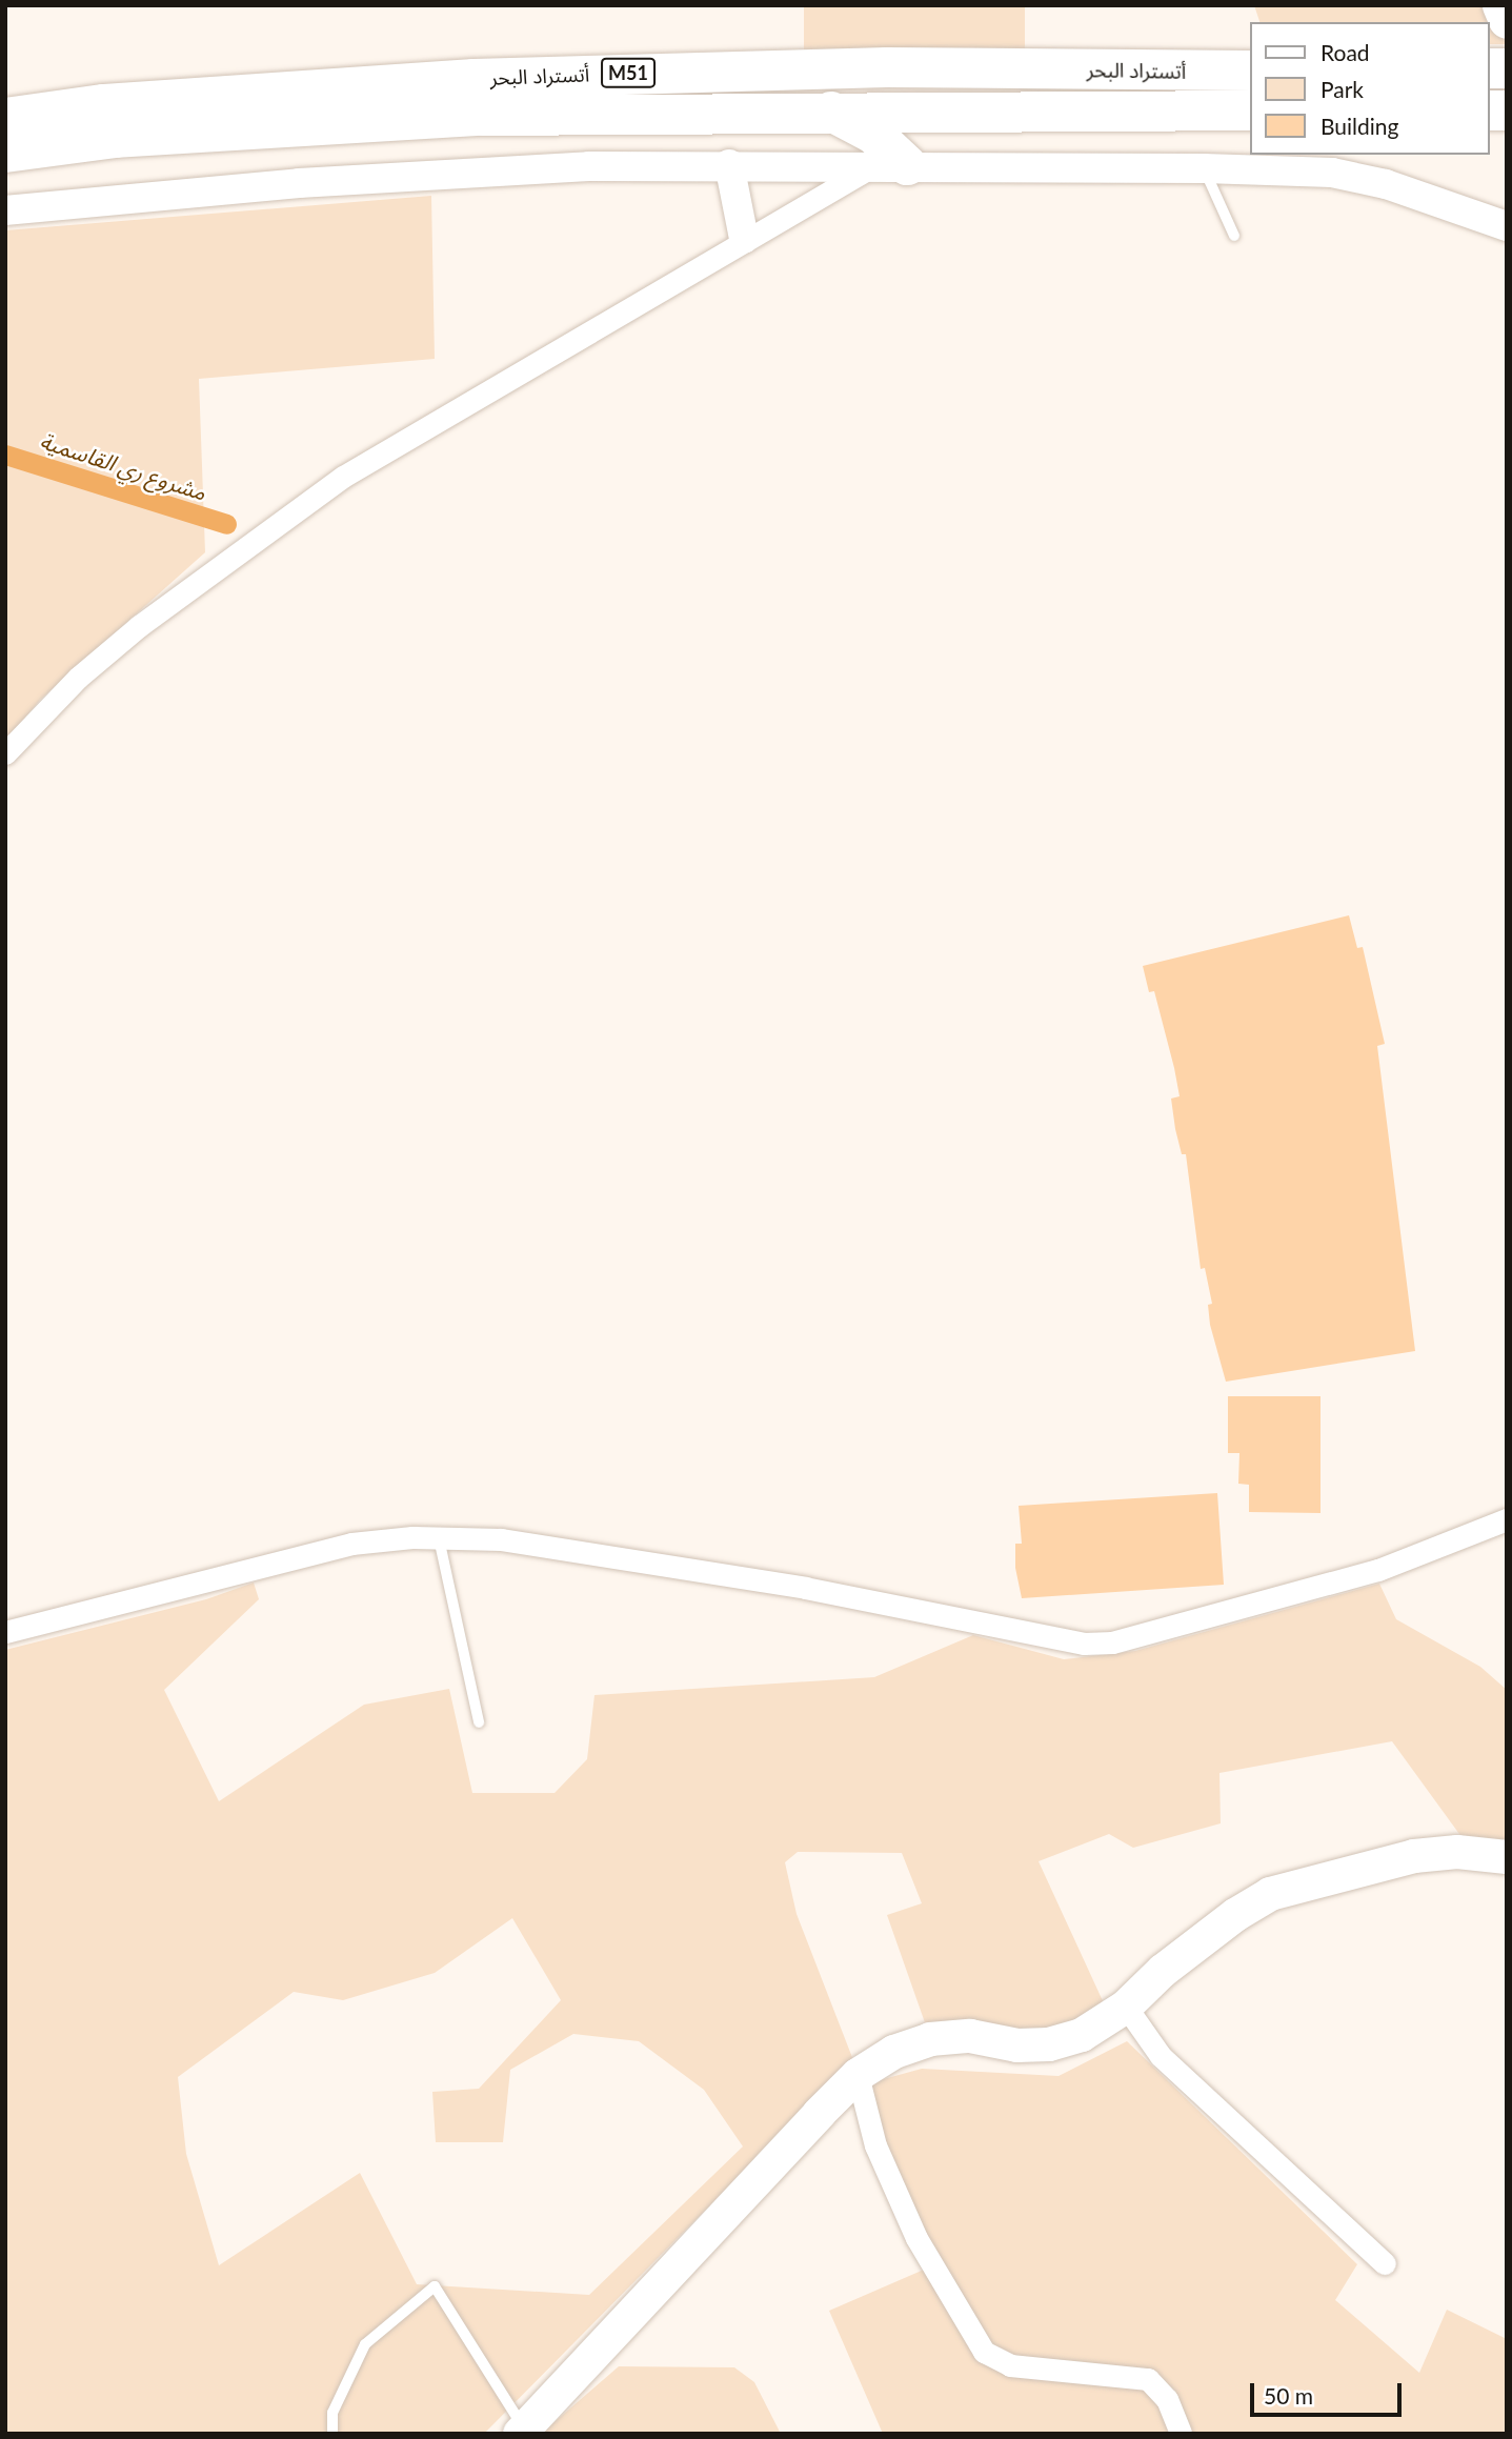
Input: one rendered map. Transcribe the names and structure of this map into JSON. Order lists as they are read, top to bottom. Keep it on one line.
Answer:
{"streets":{"highway":["أتستراد البحر","M51"]},"water":["مشروع ري القاسمية"],"legend":["Road","Park","Building"],"scale_bar":"50 m"}
